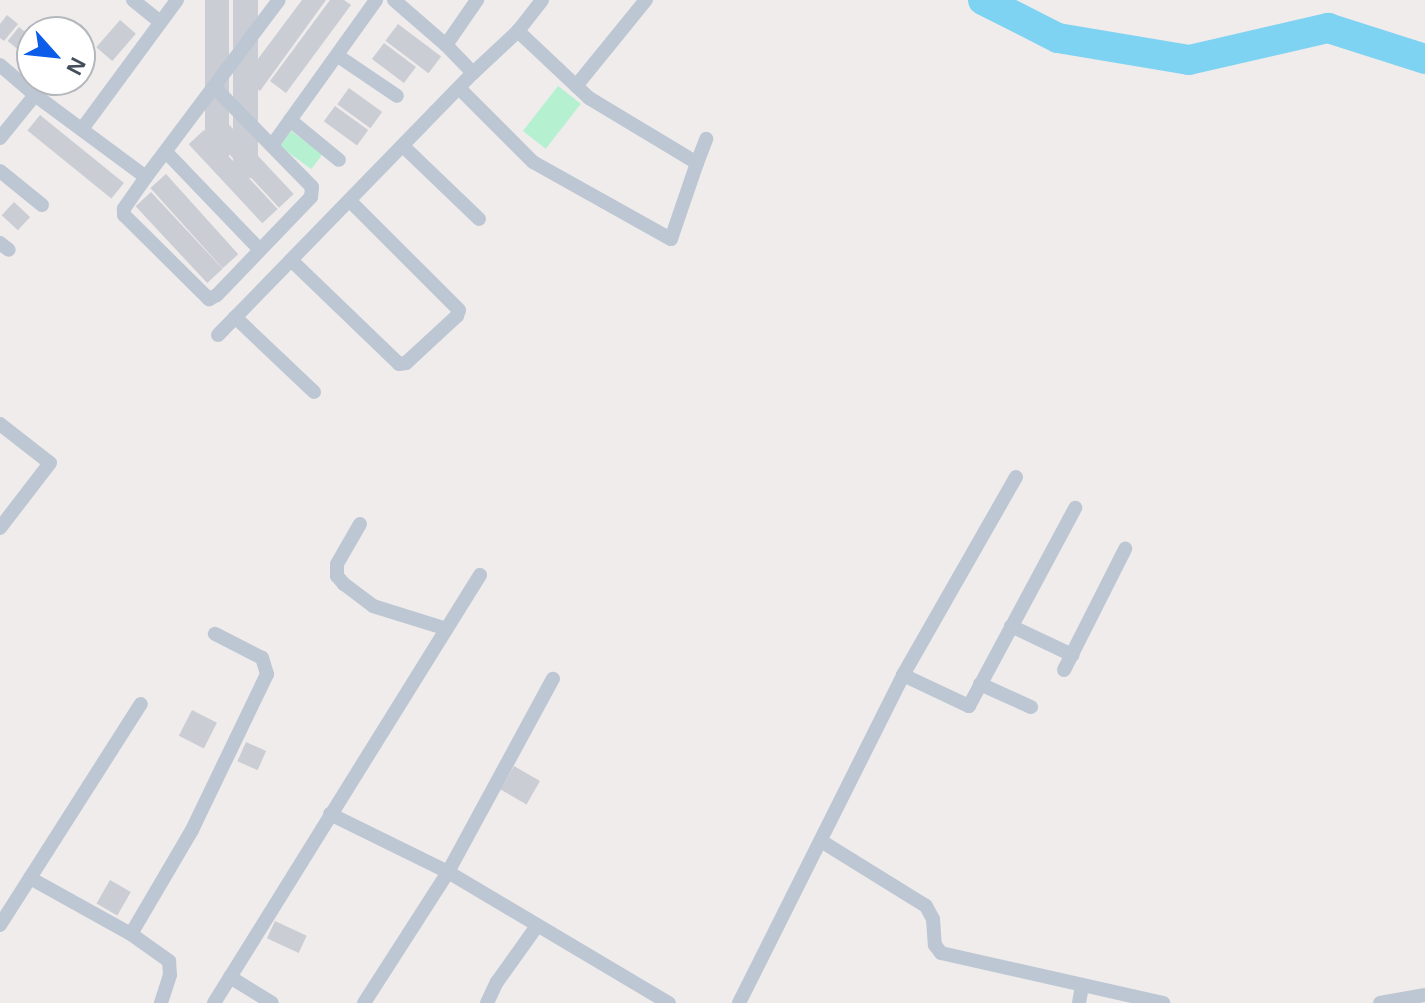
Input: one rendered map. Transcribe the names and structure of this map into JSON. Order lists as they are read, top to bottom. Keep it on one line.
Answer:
{"north":"bottom right"}
